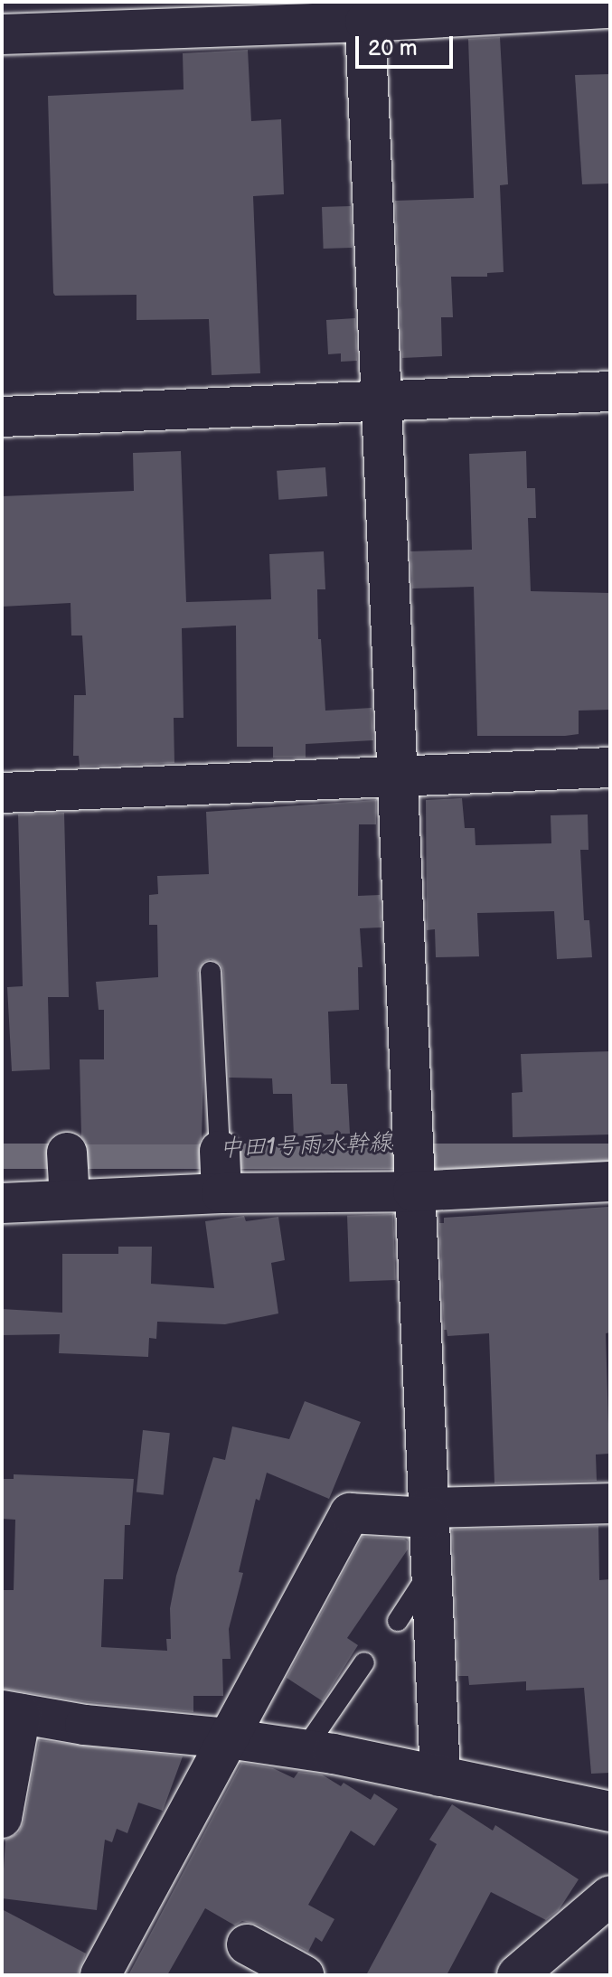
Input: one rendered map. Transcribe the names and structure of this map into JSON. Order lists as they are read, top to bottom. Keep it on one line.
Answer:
{"water":["中田1号雨水幹線"],"scale_bar":"20 m"}
